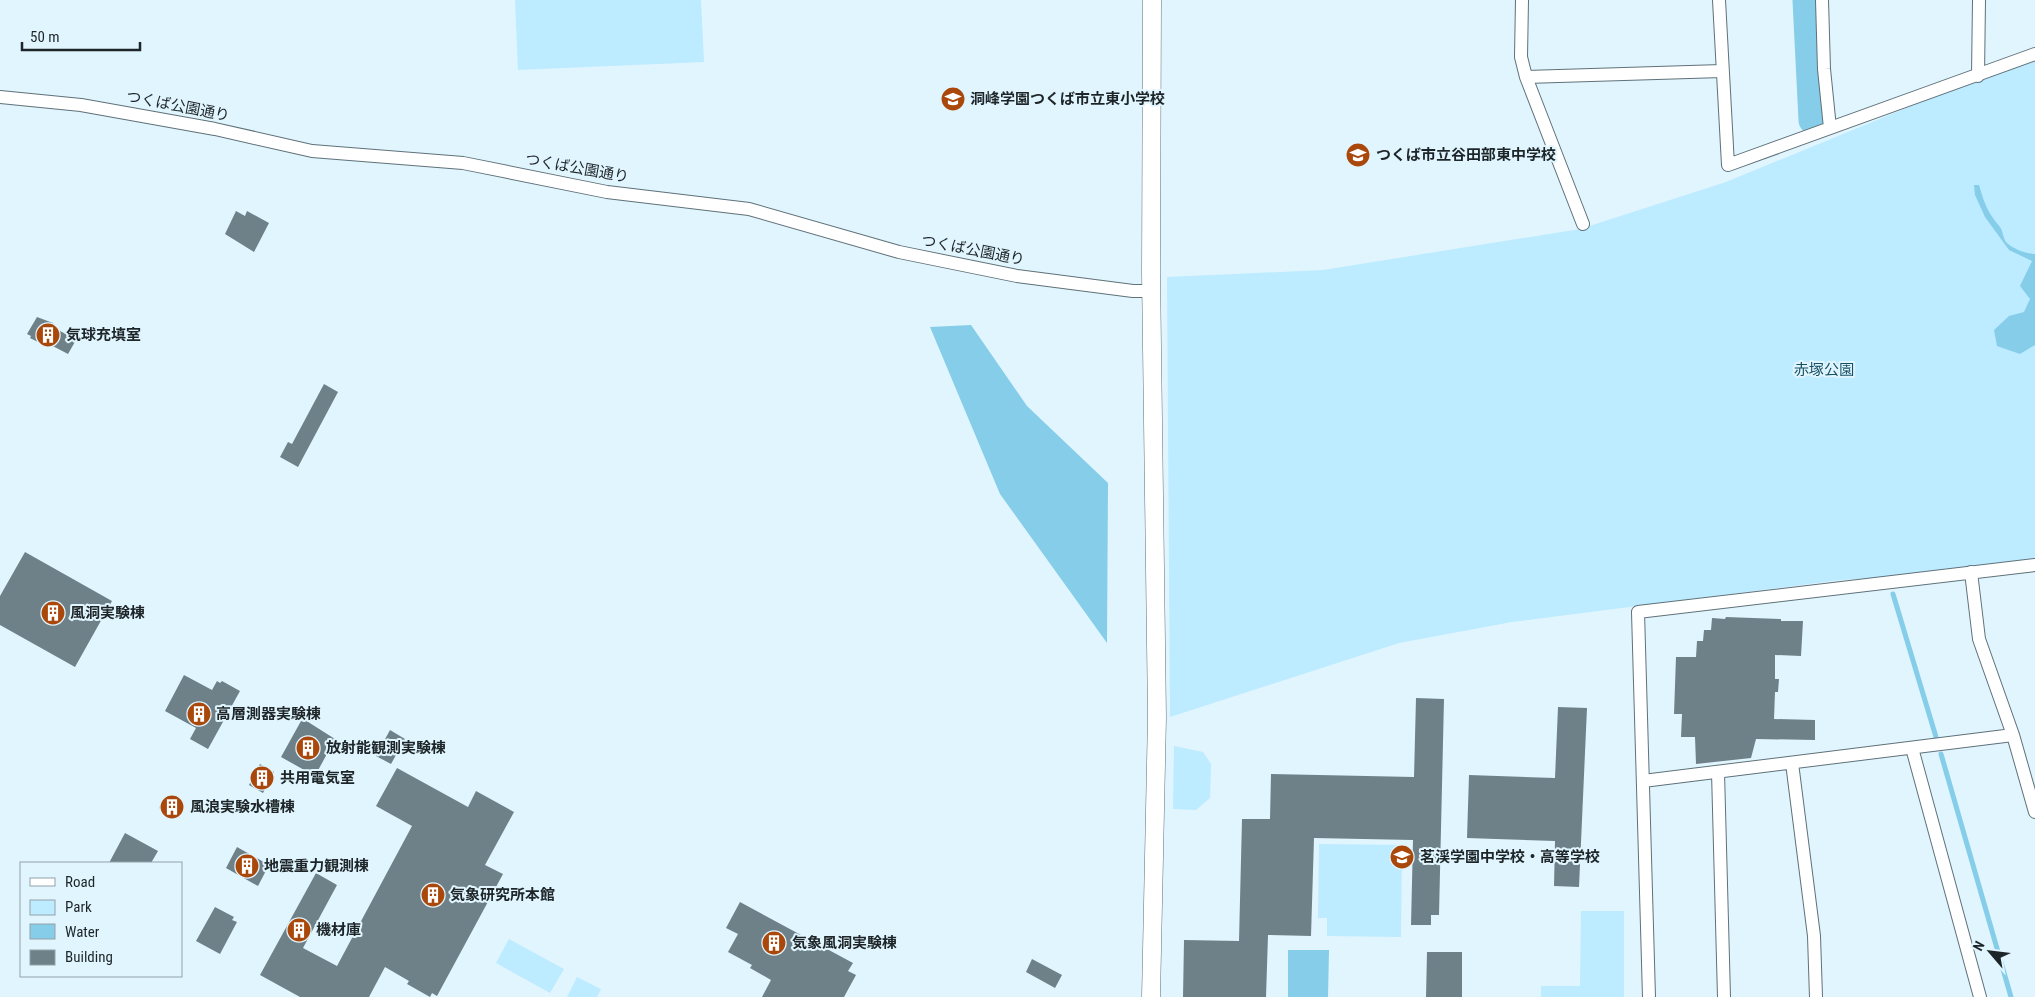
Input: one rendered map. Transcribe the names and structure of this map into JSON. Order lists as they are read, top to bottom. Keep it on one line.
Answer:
{"streets":{"street":["つくば公園通り"]},"parks":["赤塚公園"],"places":{"school or university":["洞峰学園つくば市立東小学校","つくば市立谷田部東中学校","茗渓学園中学校・高等学校"],"building":["気球充填室","風洞実験棟","高層測器実験棟","放射能観測実験棟","共用電気室","風浪実験水槽棟","地震重力観測棟","気象研究所本館","機材庫","気象風洞実験棟"]},"legend":["Road","Park","Water","Building"],"scale_bar":"50 m","north":"top left"}
